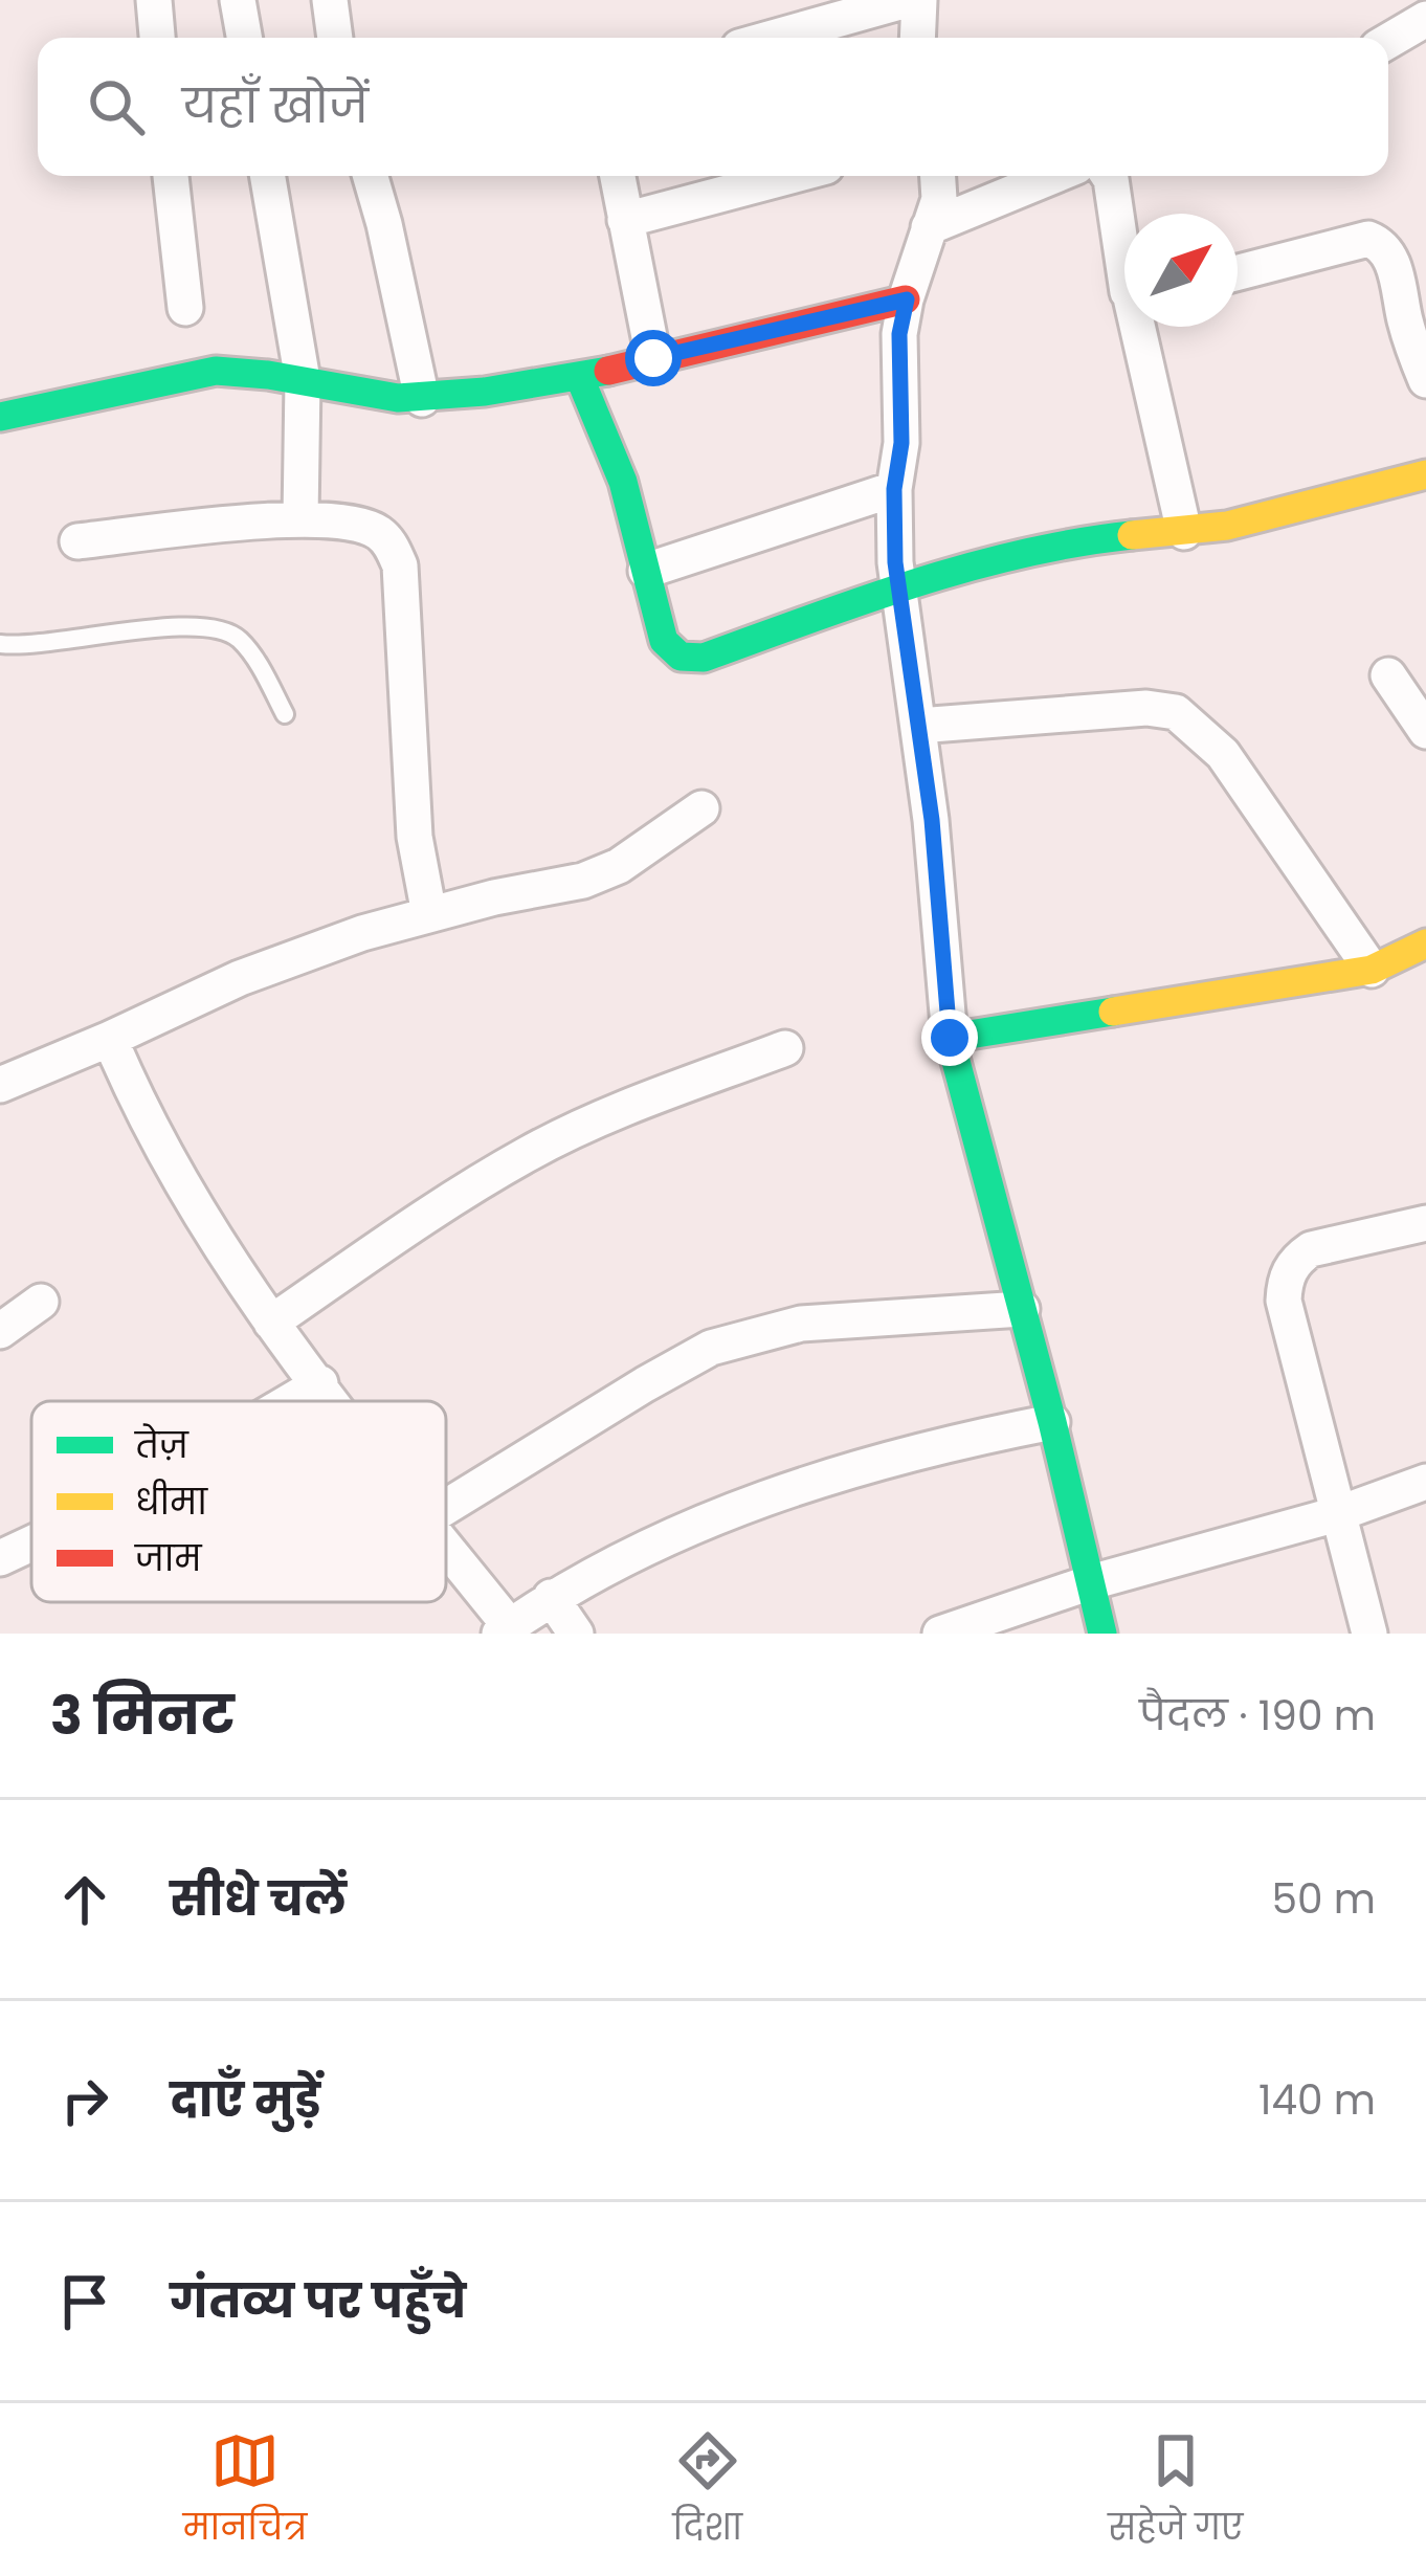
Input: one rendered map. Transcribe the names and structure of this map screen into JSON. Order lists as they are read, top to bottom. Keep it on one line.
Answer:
{"legend":["तेज़","धीमा","जाम"],"north":"top right","page":{"search":"यहाँ खोजें","heading":["3 मिनट","पैदल · 190 m"],"list":[["सीधे चलें","50 m"],["दाएँ मुड़ें","140 m"],"गंतव्य पर पहुँचे"],"nav":["मानचित्र","दिशा","सहेजे गए"]}}
